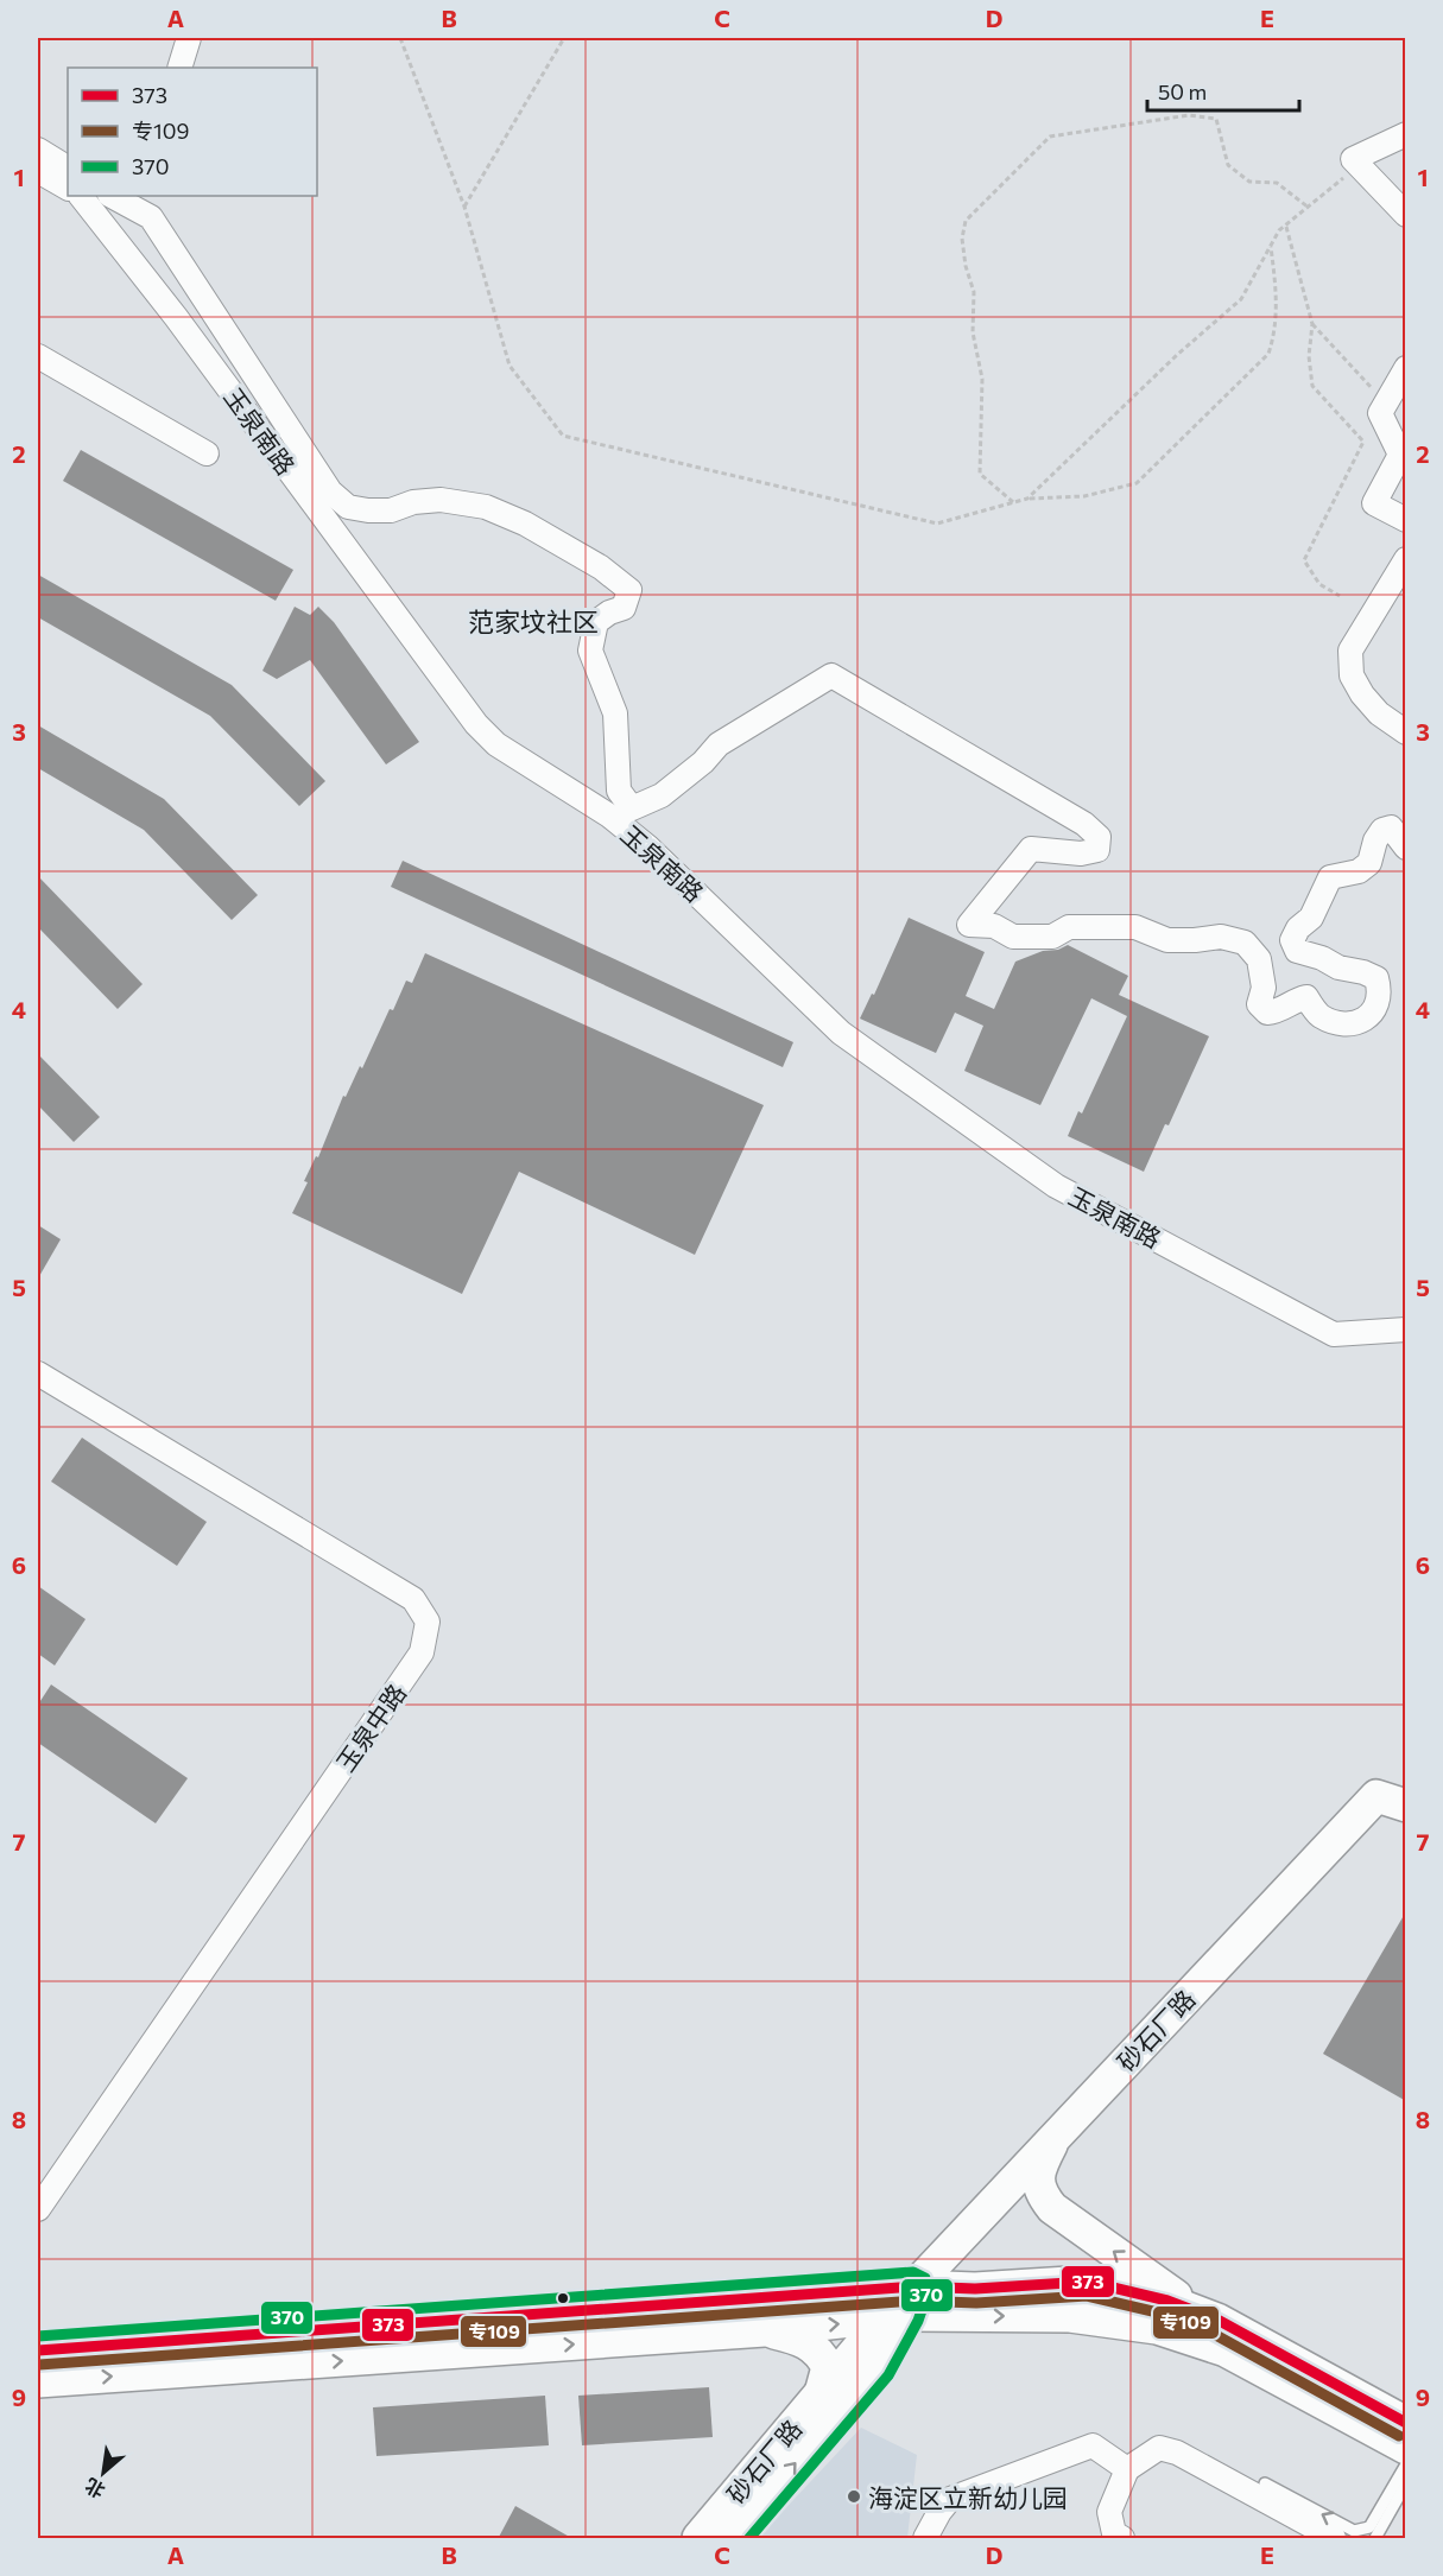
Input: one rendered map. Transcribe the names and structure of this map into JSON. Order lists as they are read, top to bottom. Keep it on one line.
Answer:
{"streets":{"main road":["砂石厂路"],"street":["玉泉南路","玉泉中路"]},"districts":["范家坟社区"],"places":["海淀区立新幼儿园"],"lines":["transit line 370","transit line 373","transit line 专109"],"legend":["373","专109","370"],"scale_bar":"50 m","north":"bottom left","grid":{"columns":["A","B","C","D","E"],"rows":["1","2","3","4","5","6","7","8","9"]}}
